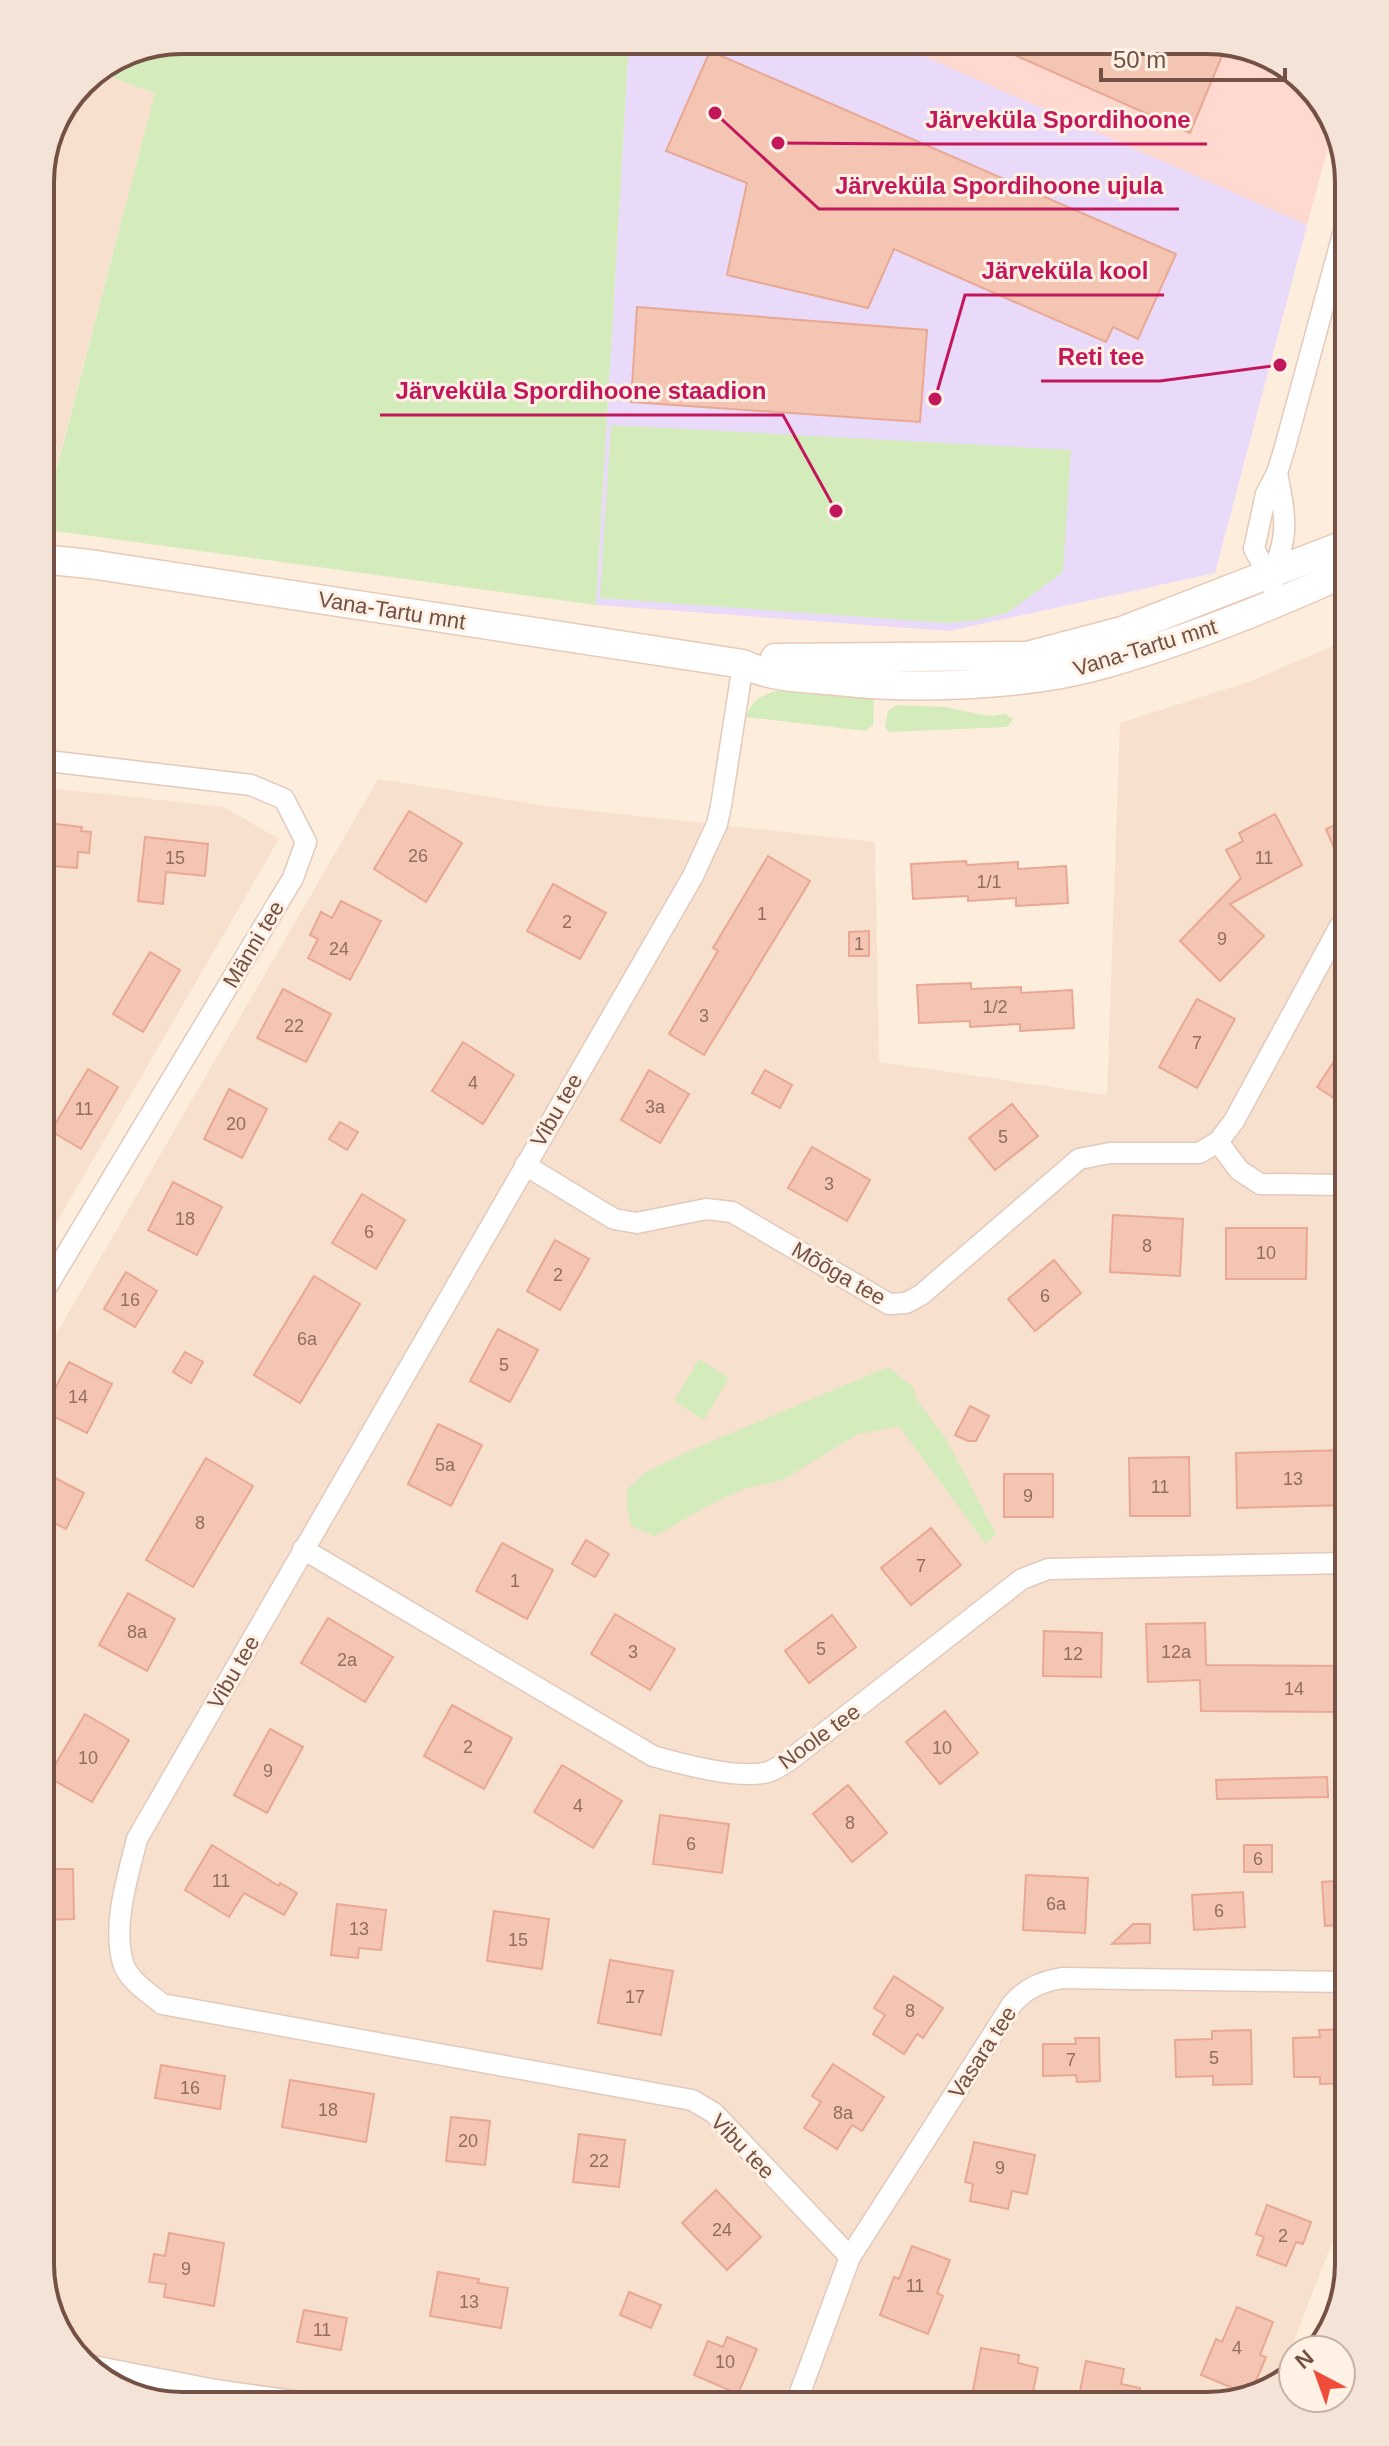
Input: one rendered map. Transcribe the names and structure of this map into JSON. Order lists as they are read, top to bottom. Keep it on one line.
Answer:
{"streets":{"street":["Vana-Tartu mnt","Männi tee","Vibu tee","Mõõga tee","Noole tee","Vasara tee"]},"crossings":[["Vana-Tartu mnt","Vibu tee"],["Vibu tee","Mõõga tee"],["Vibu tee","Noole tee"],["Vibu tee","Vasara tee"]],"places":["Järveküla Spordihoone ujula","Järveküla Spordihoone","Reti tee","Järveküla kool","Järveküla Spordihoone staadion"],"house_numbers":["26","15","11","1/1","1","2","9","1","24","1/2","3","22","7","4","3a","11","20","5","3","18","6","8","10","2","6","16","6a","5","14","5a","13","11","9","8","7","1","8a","5","3","12a","12","2a","14","2","10","10","9","4","8","6","6","11","6a","6","13","15","17","8","5","7","16","18","8a","20","22","9","24","2","9","11","13","11","4","10"],"scale_bar":"50 m","north":"top left"}
